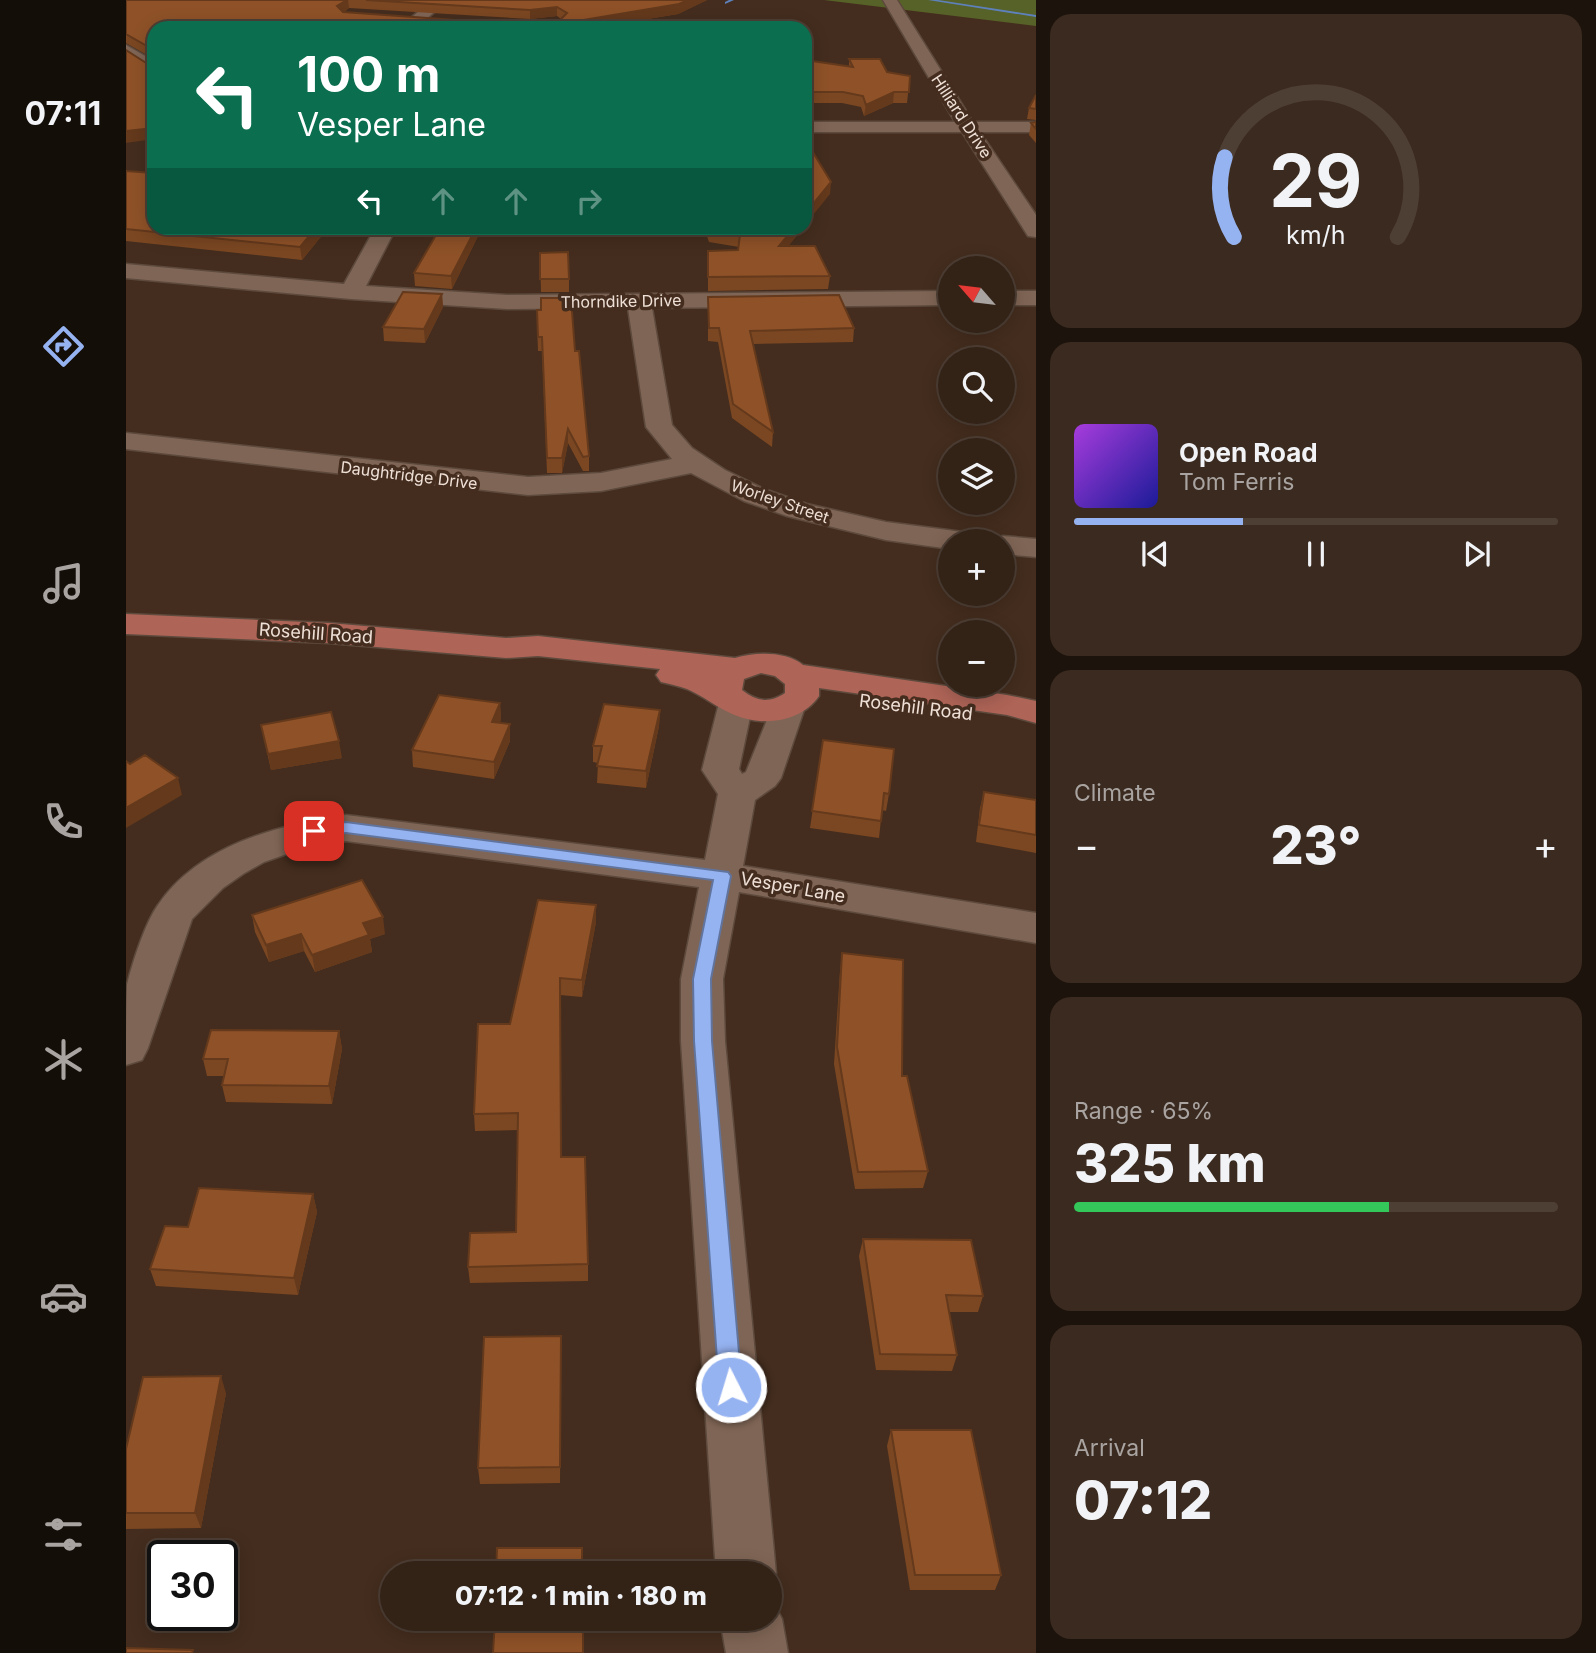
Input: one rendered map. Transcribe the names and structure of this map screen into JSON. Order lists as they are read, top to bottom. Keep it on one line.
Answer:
{"streets":{"main road":["Rosehill Road"],"street":["Hilliard Drive","Thorndike Drive","Daughtridge Drive","Worley Street","Vesper Lane"]},"crossings":[["Thorndike Drive","Worley Street"],["Daughtridge Drive","Worley Street"]],"north":"top left","page":{"tabs":"07:11","turn":["100 m","Vesper Lane"],"map_buttons":["+","−"],"song":["Open Road","Tom Ferris"],"tile":["Climate",["Range · 65%","325 km"],["Arrival","07:12"]],"heat":["−","23°","+"],"limit":"30","trip":"07:12 · 1 min · 180 m","gauge":["29","km/h"]}}
